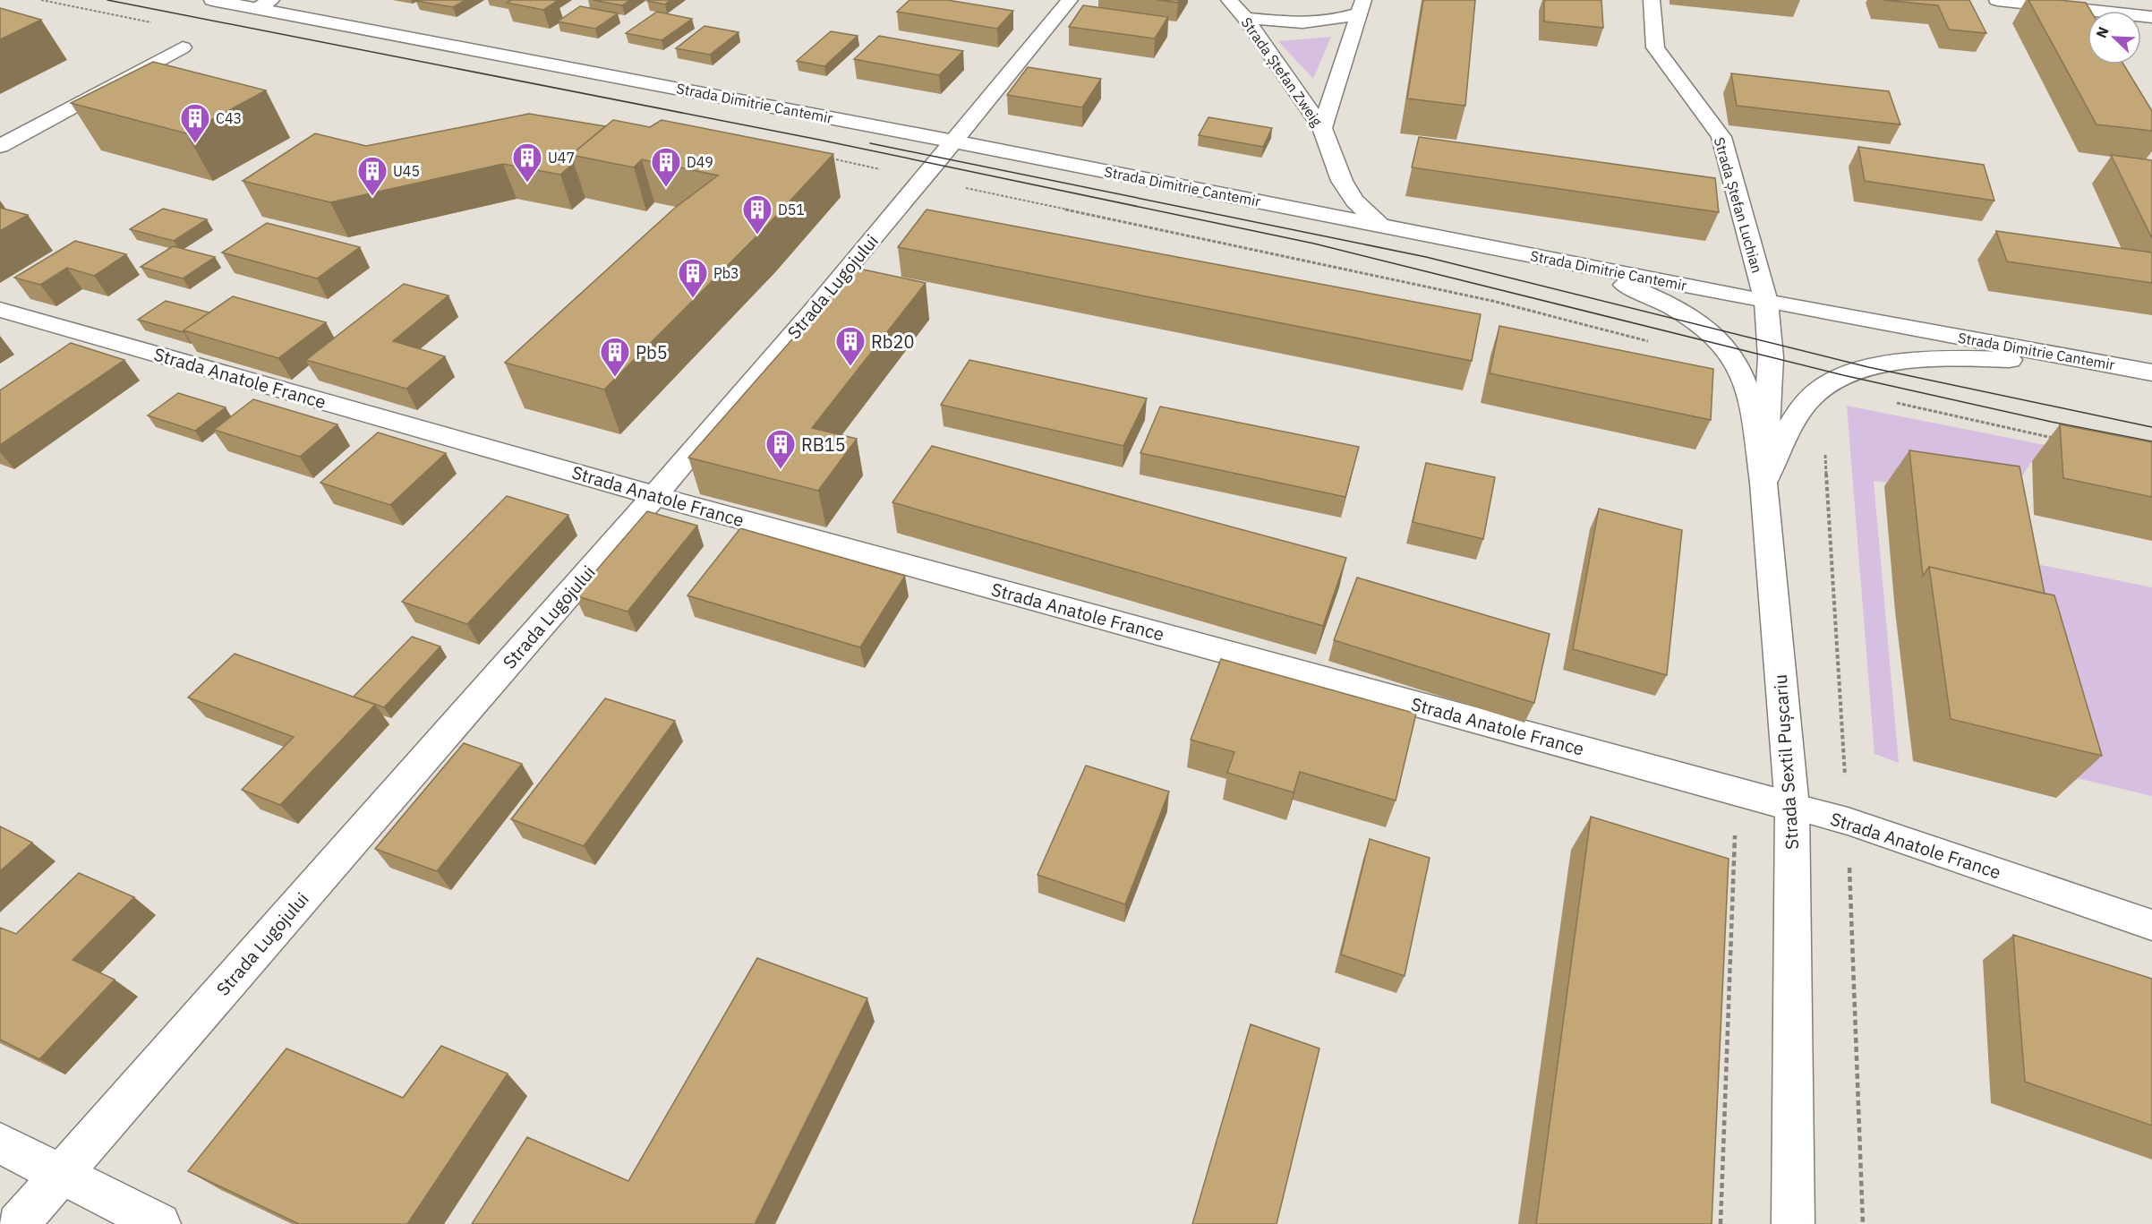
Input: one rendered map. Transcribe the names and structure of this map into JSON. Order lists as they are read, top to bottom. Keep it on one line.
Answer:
{"streets":{"street":["Strada Ștefan Zweig","Strada Dimitrie Cantemir","Strada Ștefan Luchian","Strada Lugojului","Strada Anatole France","Strada Sextil Pușcariu"]},"crossings":[["Strada Ștefan Zweig","Strada Dimitrie Cantemir"],["Strada Dimitrie Cantemir","Strada Ștefan Luchian"],["Strada Dimitrie Cantemir","Strada Lugojului"],["Strada Dimitrie Cantemir","Strada Sextil Pușcariu"],["Strada Ștefan Luchian","Strada Sextil Pușcariu"],["Strada Lugojului","Strada Anatole France"],["Strada Anatole France","Strada Sextil Pușcariu"]],"places":{"building":["C43","U47","D49","U45","D51","Pb3","Rb20","Pb5","RB15"]},"north":"top left"}
